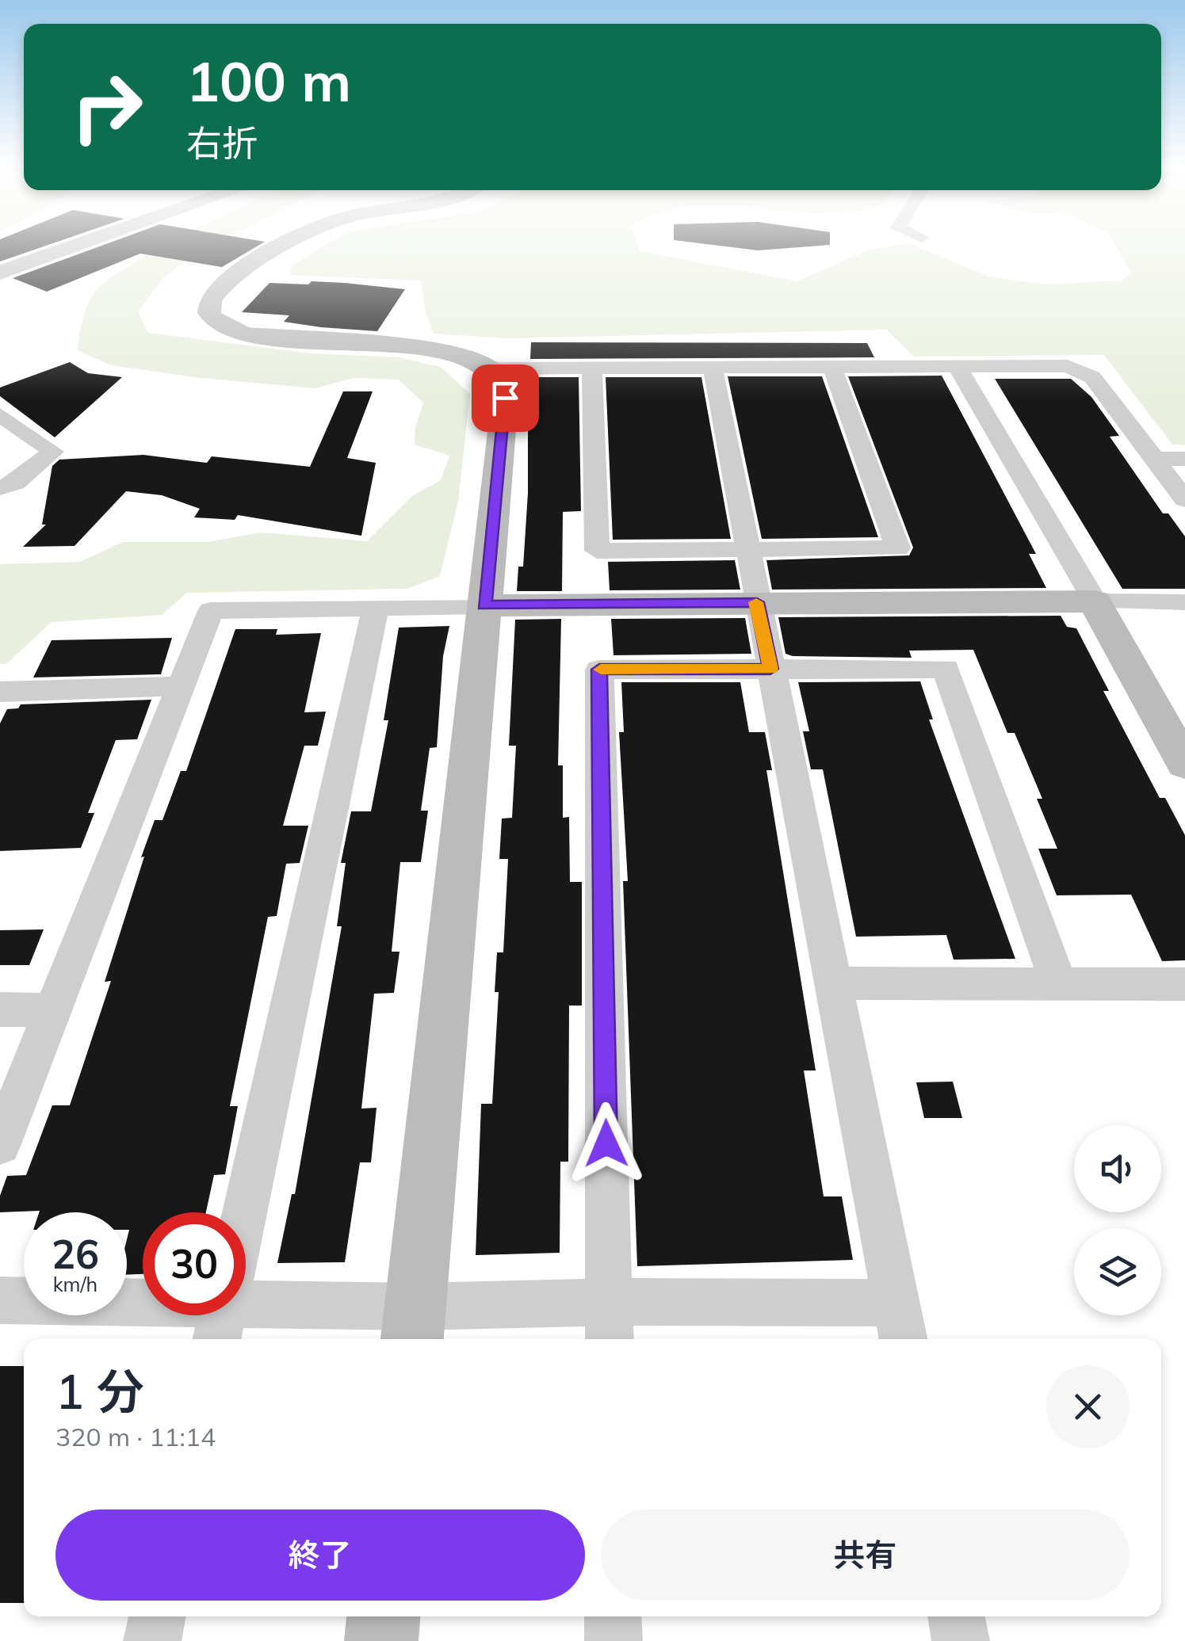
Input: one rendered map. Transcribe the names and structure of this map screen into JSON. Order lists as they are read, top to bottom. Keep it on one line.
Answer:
{"page":{"turn":["100 m","右折"],"speed":"26 km/h","limit":"30","heading":["1 分","320 m · 11:14"],"buttons":["終了","共有"]}}
